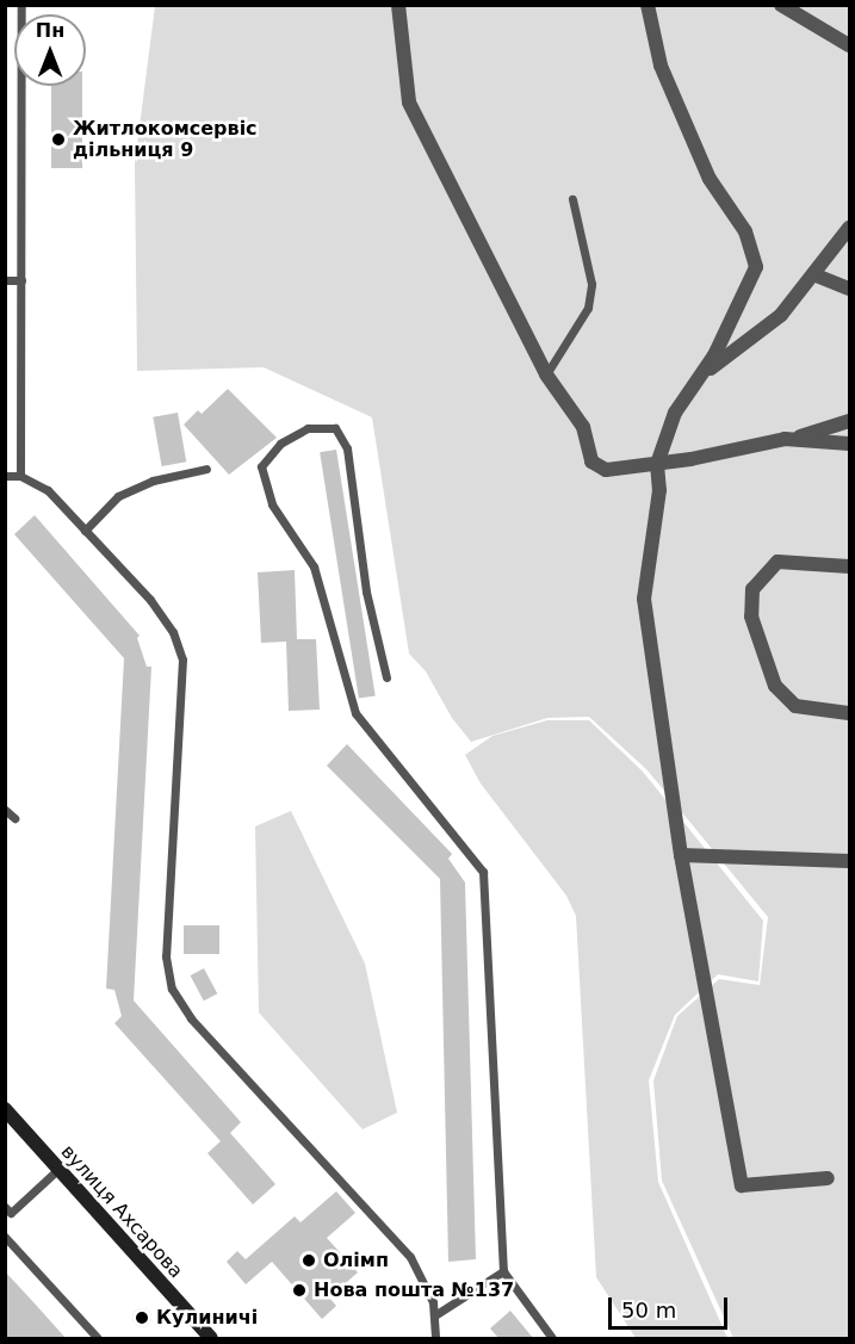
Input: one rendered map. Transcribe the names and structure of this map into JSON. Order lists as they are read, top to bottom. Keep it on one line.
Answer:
{"streets":{"main road":["вулиця Ахсарова"]},"places":["Житлокомсервіс дільниця 9","Олімп","Нова пошта №137","Кулиничі"],"scale_bar":"50 m","north":"top"}
